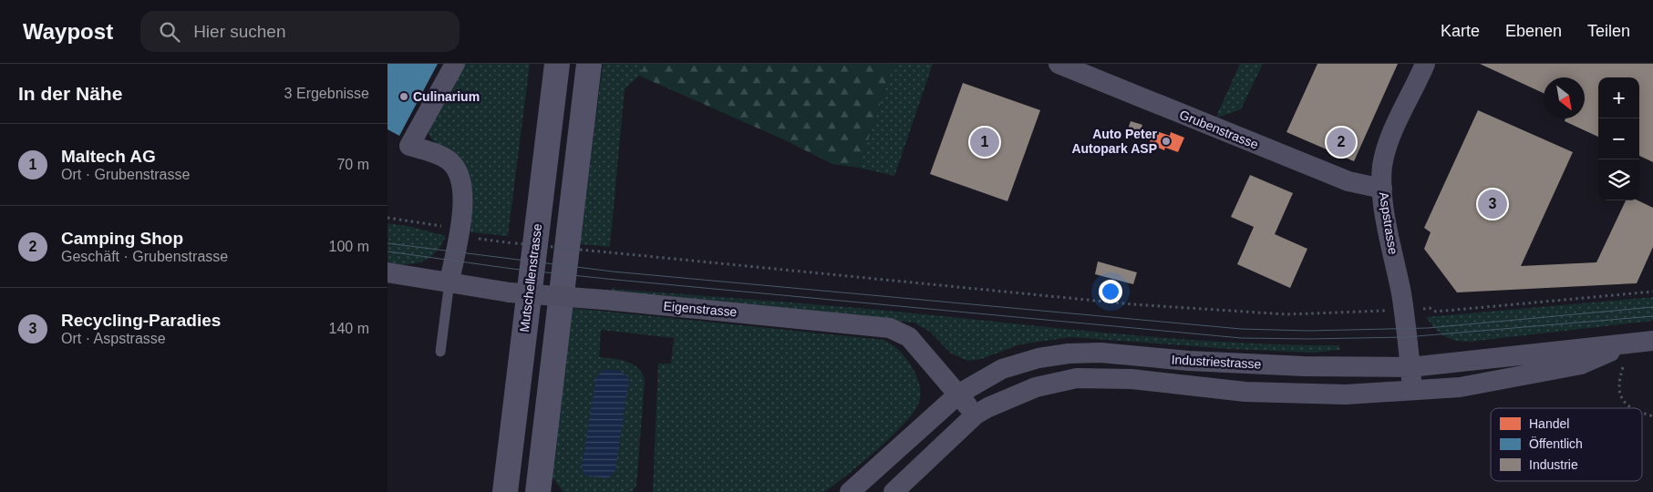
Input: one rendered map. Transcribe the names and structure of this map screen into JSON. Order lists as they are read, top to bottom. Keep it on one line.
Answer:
{"streets":{"main road":["Mutschellenstrasse"],"street":["Grubenstrasse","Aspstrasse","Eigenstrasse","Industriestrasse"]},"crossings":[["Grubenstrasse","Aspstrasse"],["Aspstrasse","Industriestrasse"],["Eigenstrasse","Industriestrasse"]],"places":["Culinarium","Auto Peter Autopark ASP"],"legend":["Handel","Öffentlich","Industrie"],"north":"bottom right","page":{"header":"Waypost","search":"Hier suchen","nav":["Karte","Ebenen","Teilen"],"heading":["In der Nähe","3 Ergebnisse"],"map_buttons":["+","−"],"list":[{"mark":"1","name":"Maltech AG","note":"Ort · Grubenstrasse","value":"70 m"},{"mark":"2","name":"Camping Shop","note":"Geschäft · Grubenstrasse","value":"100 m"},{"mark":"3","name":"Recycling-Paradies","note":"Ort · Aspstrasse","value":"140 m"}],"pins":["1","2","3"]}}
